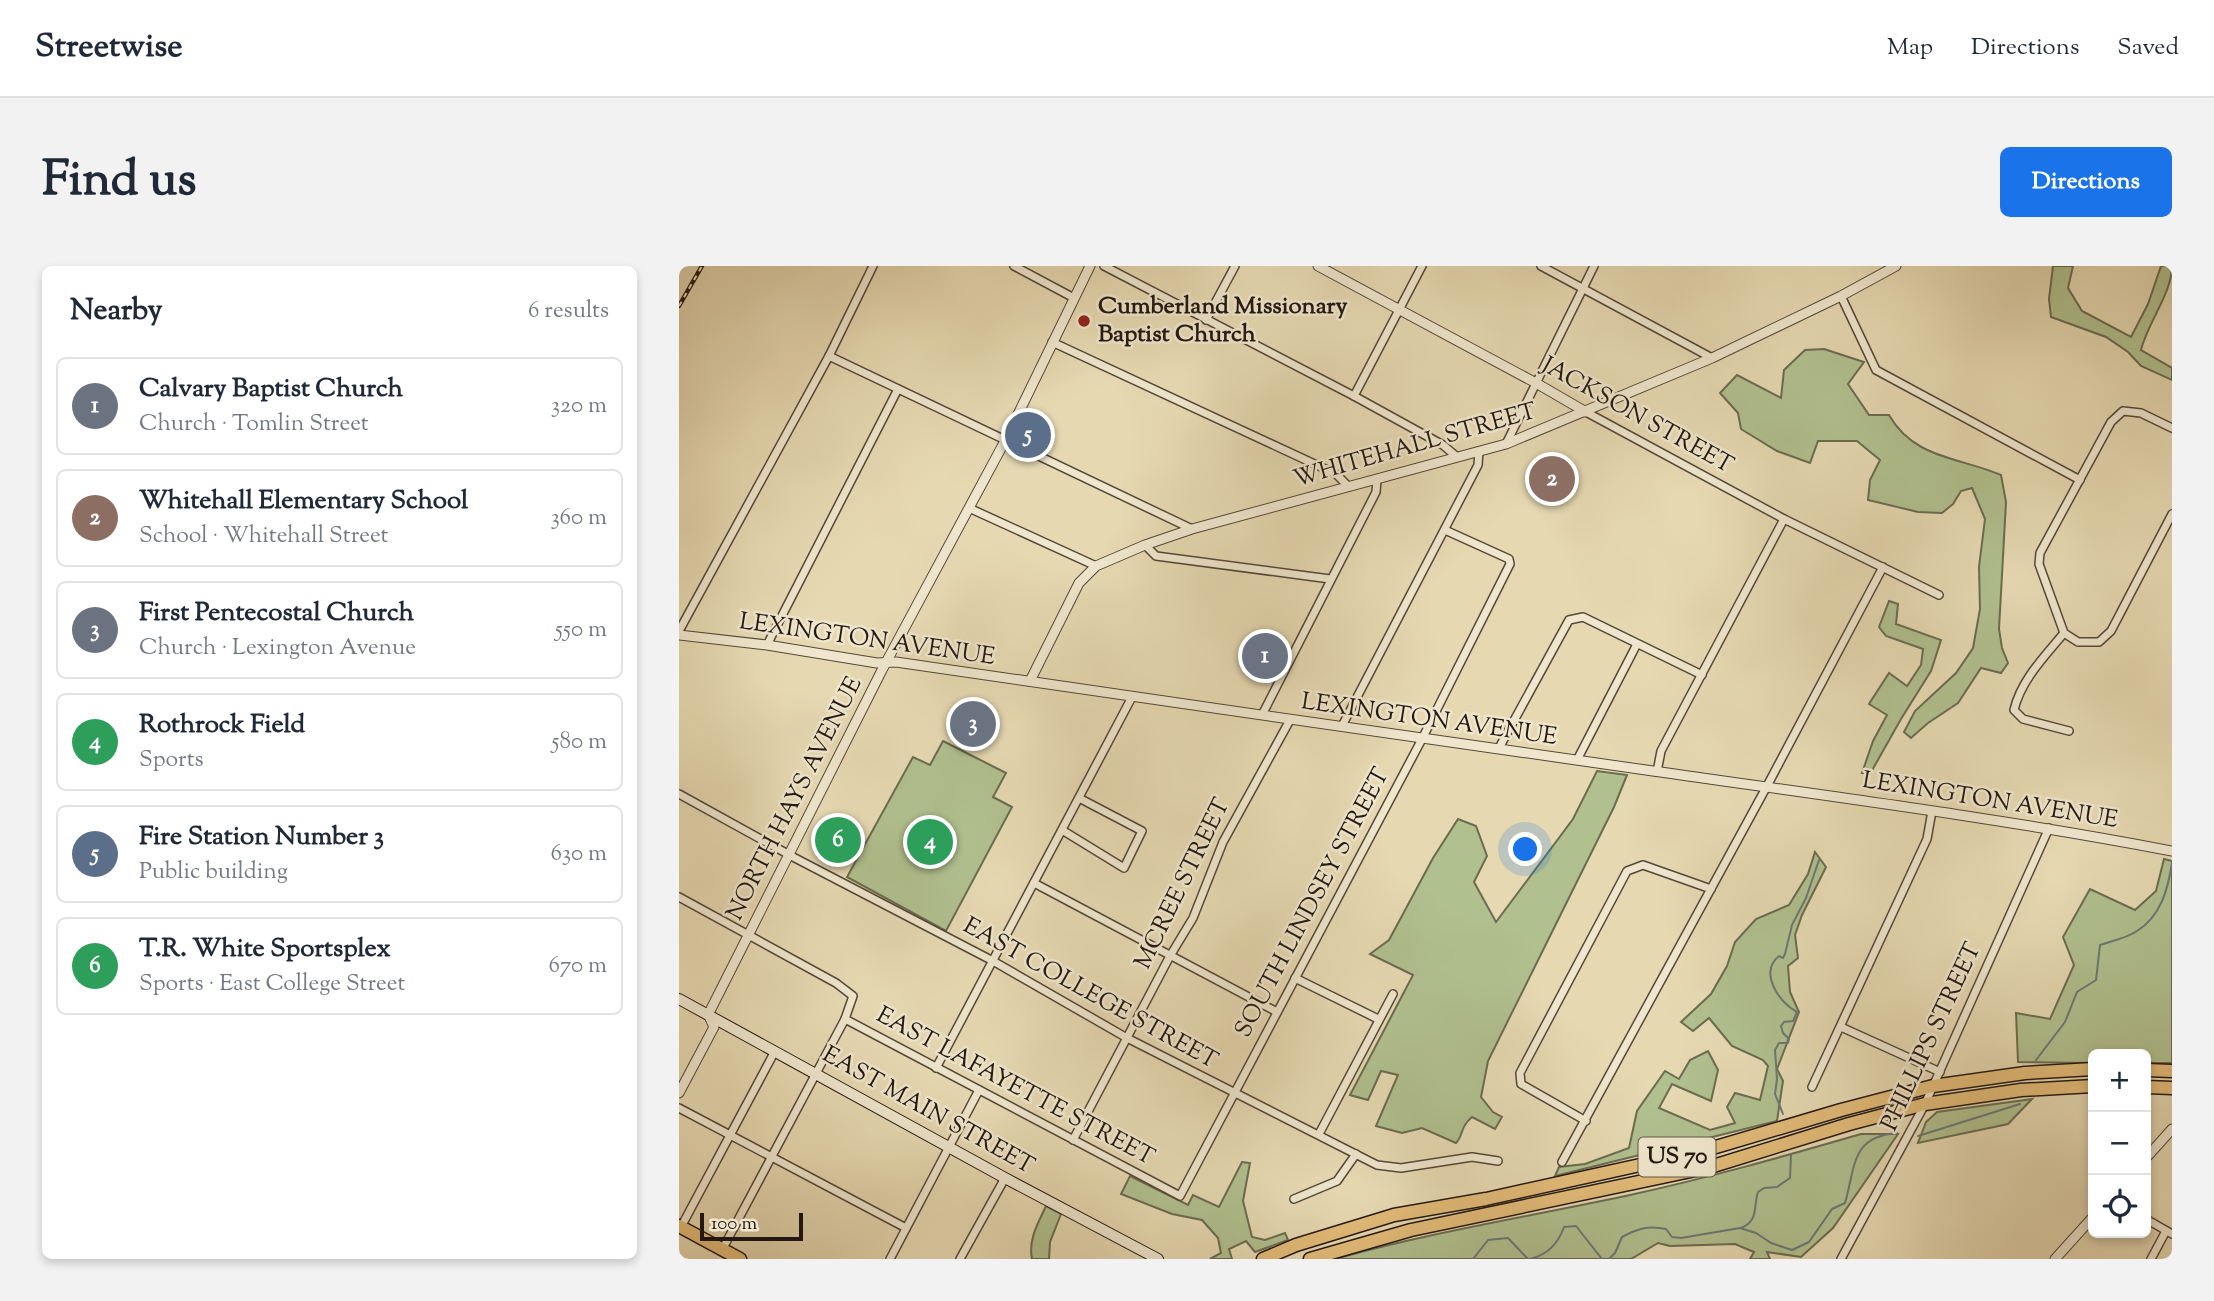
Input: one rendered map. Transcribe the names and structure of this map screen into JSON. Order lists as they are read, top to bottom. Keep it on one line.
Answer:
{"streets":{"highway":["US 70"],"main road":["EAST MAIN STREET"],"street":["JACKSON STREET","WHITEHALL STREET","LEXINGTON AVENUE","NORTH HAYS AVENUE","MCREE STREET","SOUTH LINDSEY STREET","EAST COLLEGE STREET","PHILLIPS STREET","EAST LAFAYETTE STREET"]},"crossings":[["JACKSON STREET","WHITEHALL STREET"],["WHITEHALL STREET","LEXINGTON AVENUE"],["LEXINGTON AVENUE","NORTH HAYS AVENUE"],["LEXINGTON AVENUE","MCREE STREET"],["LEXINGTON AVENUE","SOUTH LINDSEY STREET"],["LEXINGTON AVENUE","PHILLIPS STREET"],["NORTH HAYS AVENUE","EAST COLLEGE STREET"],["NORTH HAYS AVENUE","EAST LAFAYETTE STREET"],["NORTH HAYS AVENUE","EAST MAIN STREET"],["MCREE STREET","EAST COLLEGE STREET"],["MCREE STREET","EAST LAFAYETTE STREET"],["SOUTH LINDSEY STREET","EAST COLLEGE STREET"],["SOUTH LINDSEY STREET","EAST LAFAYETTE STREET"],["PHILLIPS STREET","US 70"]],"places":["Cumberland Missionary Baptist Church"],"scale_bar":"100 m","page":{"header":"Streetwise","nav":["Map","Directions","Saved"],"title":"Find us","buttons":"Directions","heading":["Nearby","6 results"],"list":[{"mark":"1","name":"Calvary Baptist Church","note":"Church · Tomlin Street","value":"320 m"},{"mark":"2","name":"Whitehall Elementary School","note":"School · Whitehall Street","value":"360 m"},{"mark":"3","name":"First Pentecostal Church","note":"Church · Lexington Avenue","value":"550 m"},{"mark":"4","name":"Rothrock Field","note":"Sports","value":"580 m"},{"mark":"5","name":"Fire Station Number 3","note":"Public building","value":"630 m"},{"mark":"6","name":"T.R. White Sportsplex","note":"Sports · East College Street","value":"670 m"}],"pins":["5","2","1","3","6","4"],"map_buttons":["+","−"],"scale":"100 m"}}
